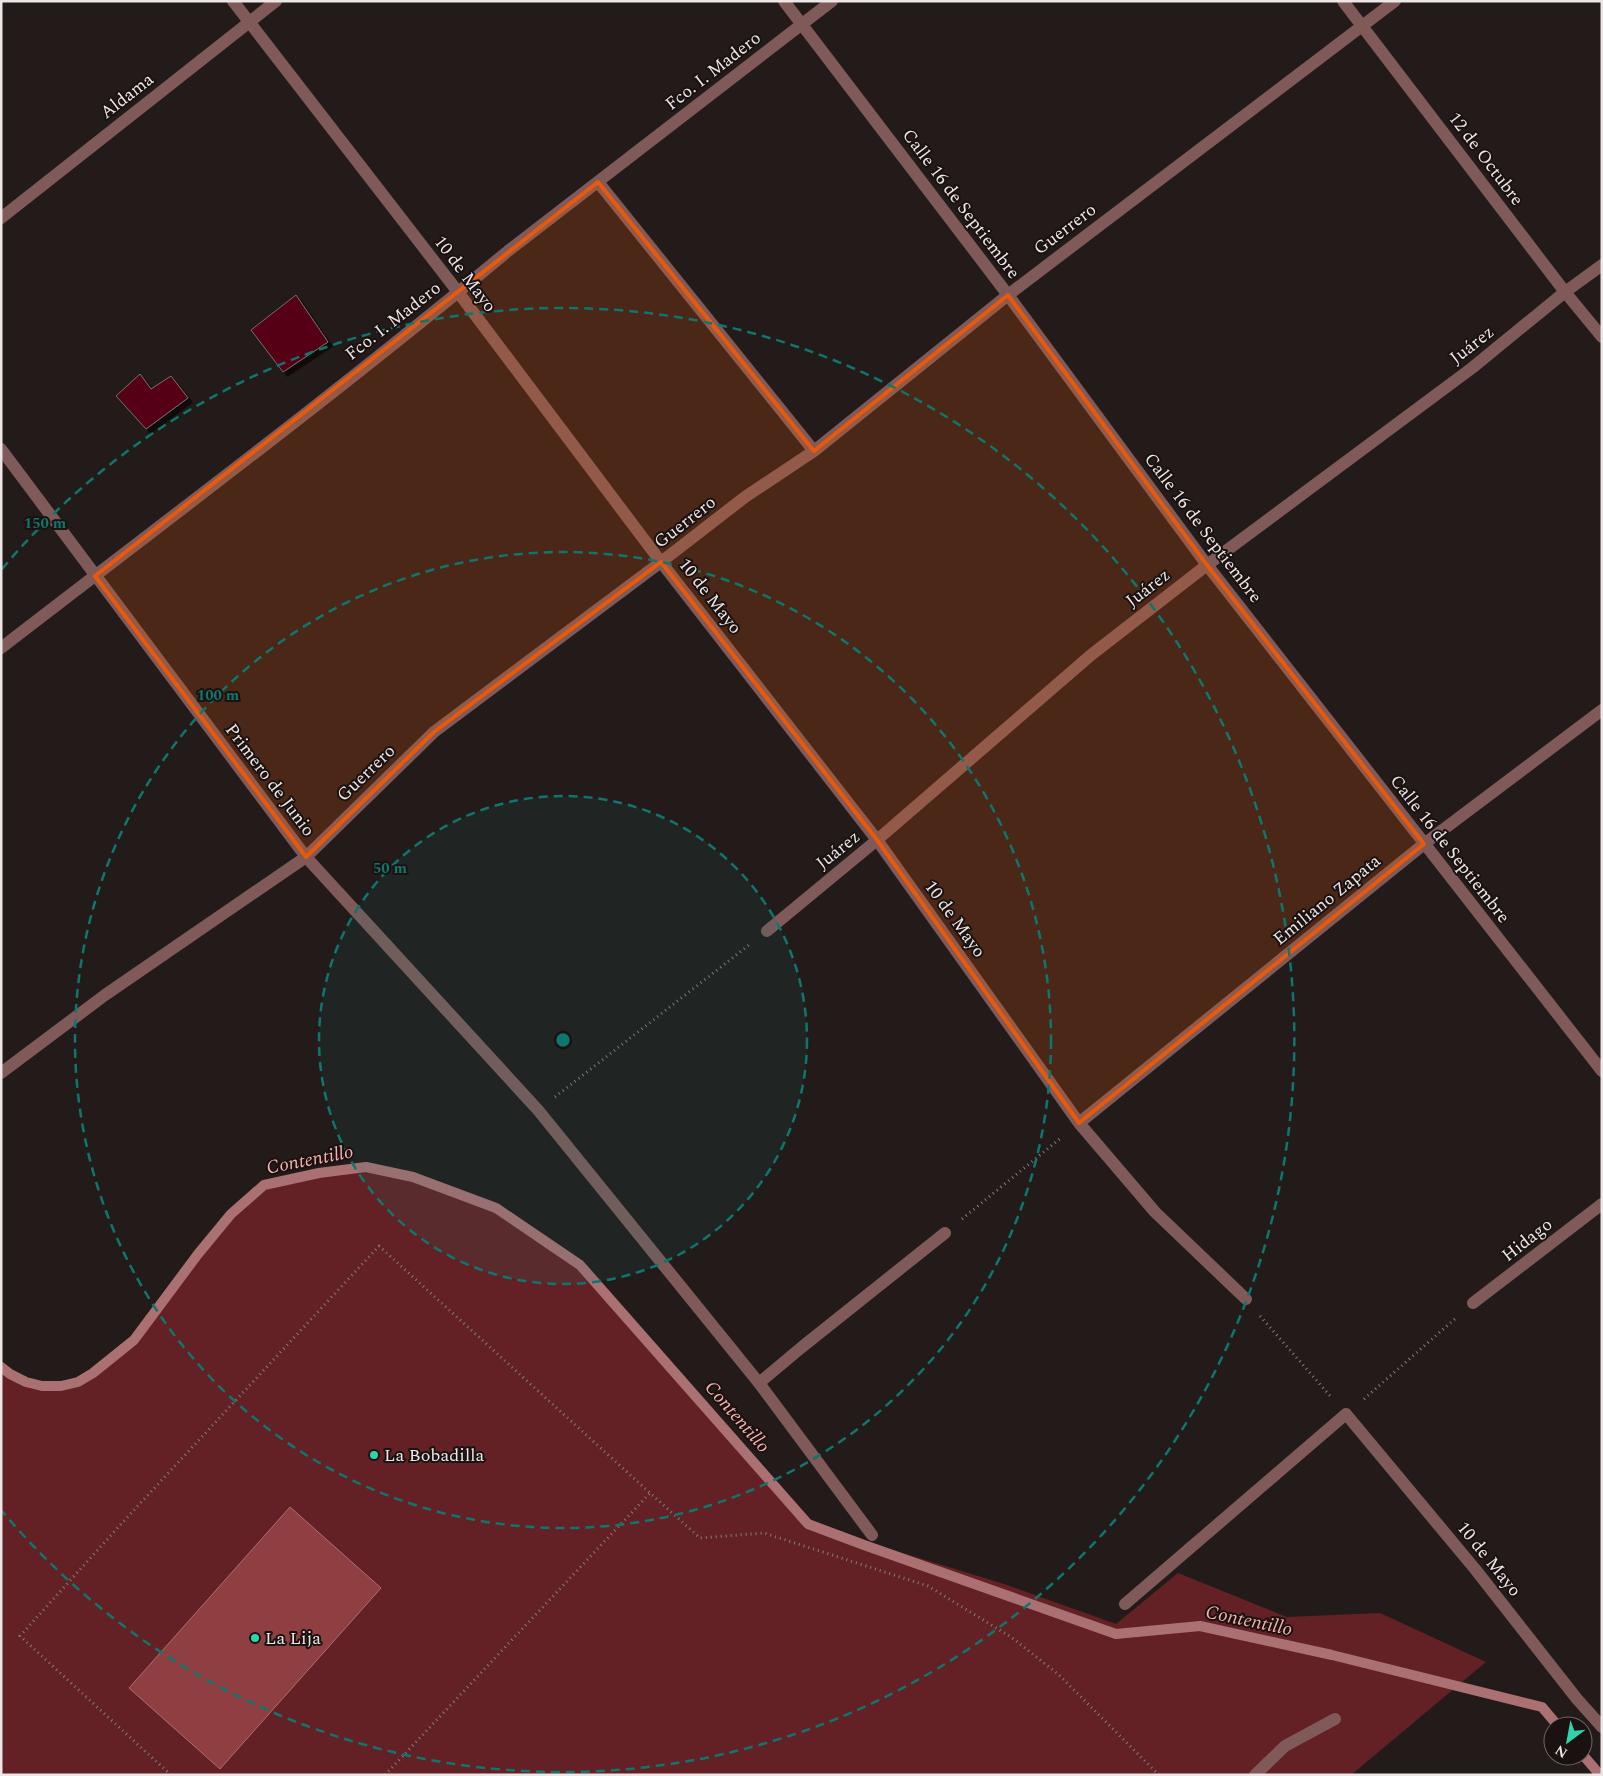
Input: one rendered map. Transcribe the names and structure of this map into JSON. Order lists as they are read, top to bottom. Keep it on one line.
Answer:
{"streets":{"street":["Fco. I. Madero","Aldama","12 de Octubre","Calle 16 de Septiembre","Guerrero","10 de Mayo","Juárez","Primero de Junio","Emiliano Zapata","Hidago"]},"crossings":[["Fco. I. Madero","Calle 16 de Septiembre"],["Fco. I. Madero","10 de Mayo"],["Fco. I. Madero","Primero de Junio"],["Aldama","10 de Mayo"],["12 de Octubre","Guerrero"],["12 de Octubre","Juárez"],["Calle 16 de Septiembre","Guerrero"],["Calle 16 de Septiembre","Juárez"],["Calle 16 de Septiembre","Emiliano Zapata"],["Guerrero","10 de Mayo"],["Guerrero","Primero de Junio"],["10 de Mayo","Juárez"],["10 de Mayo","Emiliano Zapata"]],"water":["Contentillo"],"places":["La Bobadilla","La Lija"],"north":"bottom left","rings":["150 m","100 m","50 m"]}
